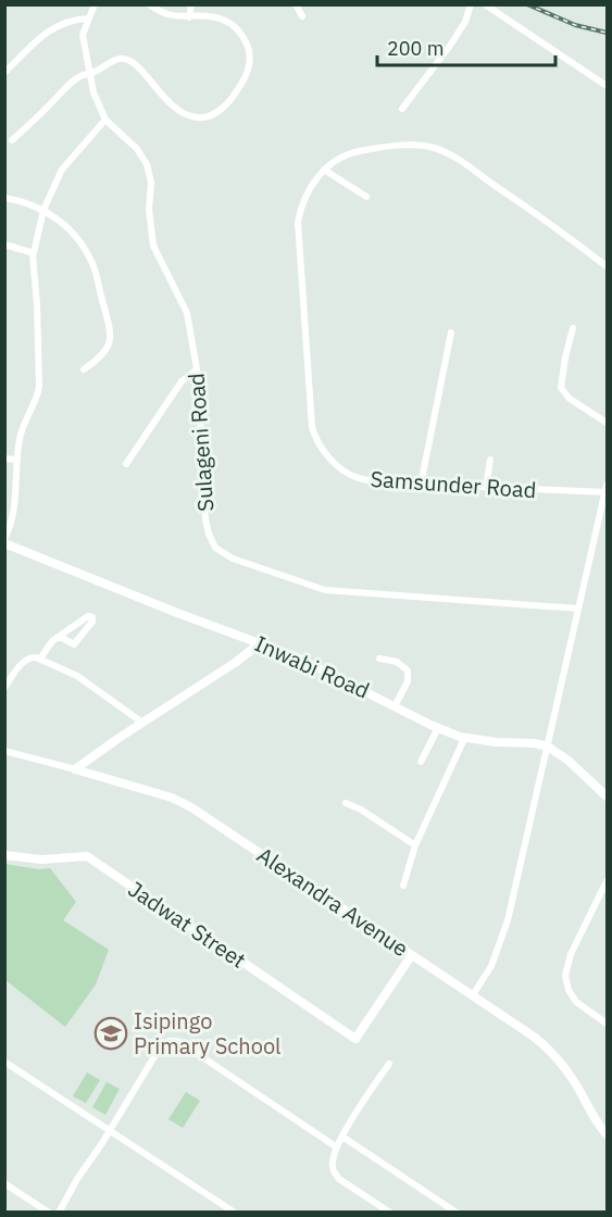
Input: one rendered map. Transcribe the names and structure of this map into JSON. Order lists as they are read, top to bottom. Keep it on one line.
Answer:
{"streets":{"street":["Sulageni Road","Samsunder Road","Inwabi Road","Alexandra Avenue","Jadwat Street"]},"crossings":[["Alexandra Avenue","Jadwat Street"]],"places":{"school or university":["Isipingo Primary School"]},"scale_bar":"200 m"}
